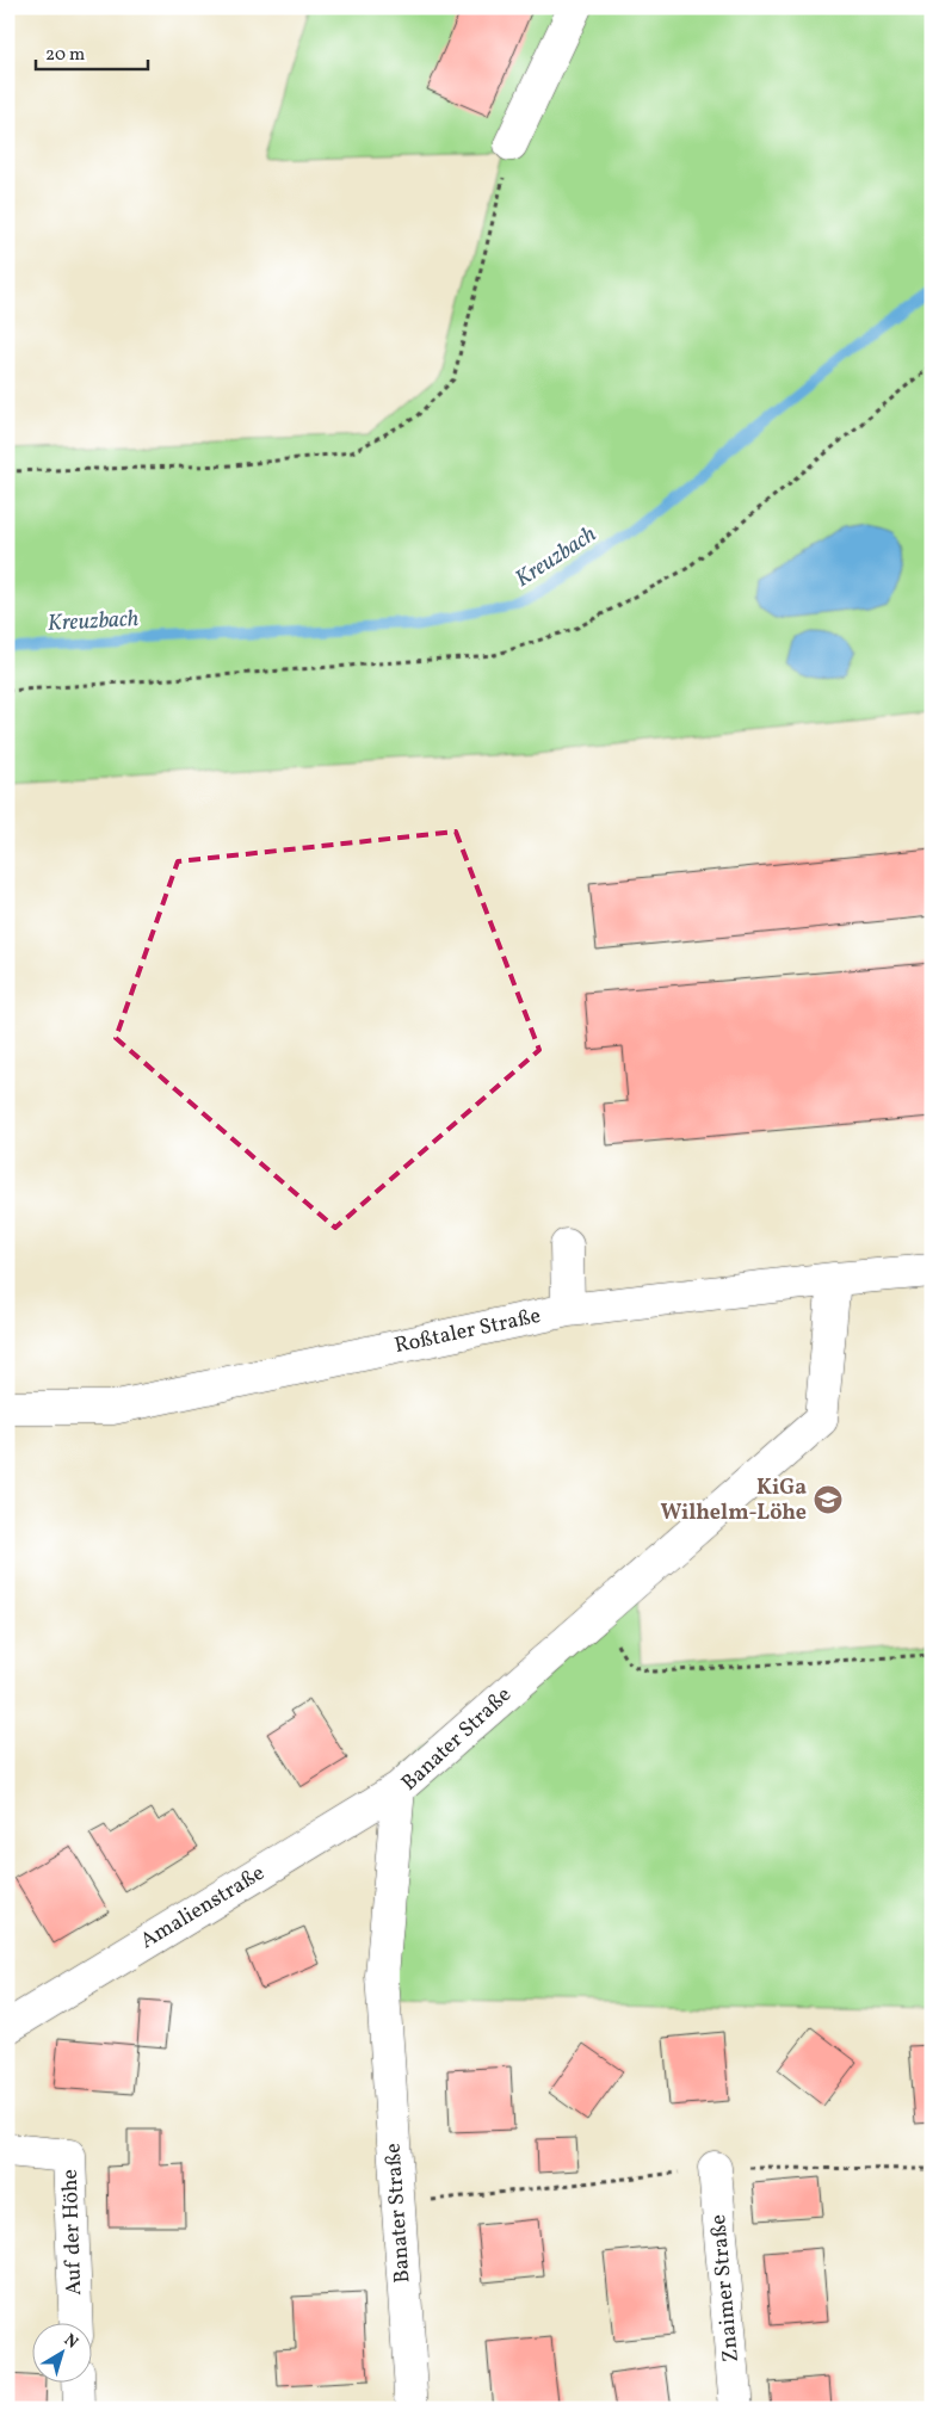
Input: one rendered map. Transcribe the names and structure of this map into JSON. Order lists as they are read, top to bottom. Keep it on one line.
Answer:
{"streets":{"street":["Roßtaler Straße","Banater Straße","Amalienstraße","Auf der Höhe","Znaimer Straße"]},"crossings":[["Roßtaler Straße","Banater Straße"],["Banater Straße","Amalienstraße"]],"water":["Kreuzbach"],"places":{"school or university":["KiGa Wilhelm-Löhe"]},"scale_bar":"20 m","north":"top right"}
